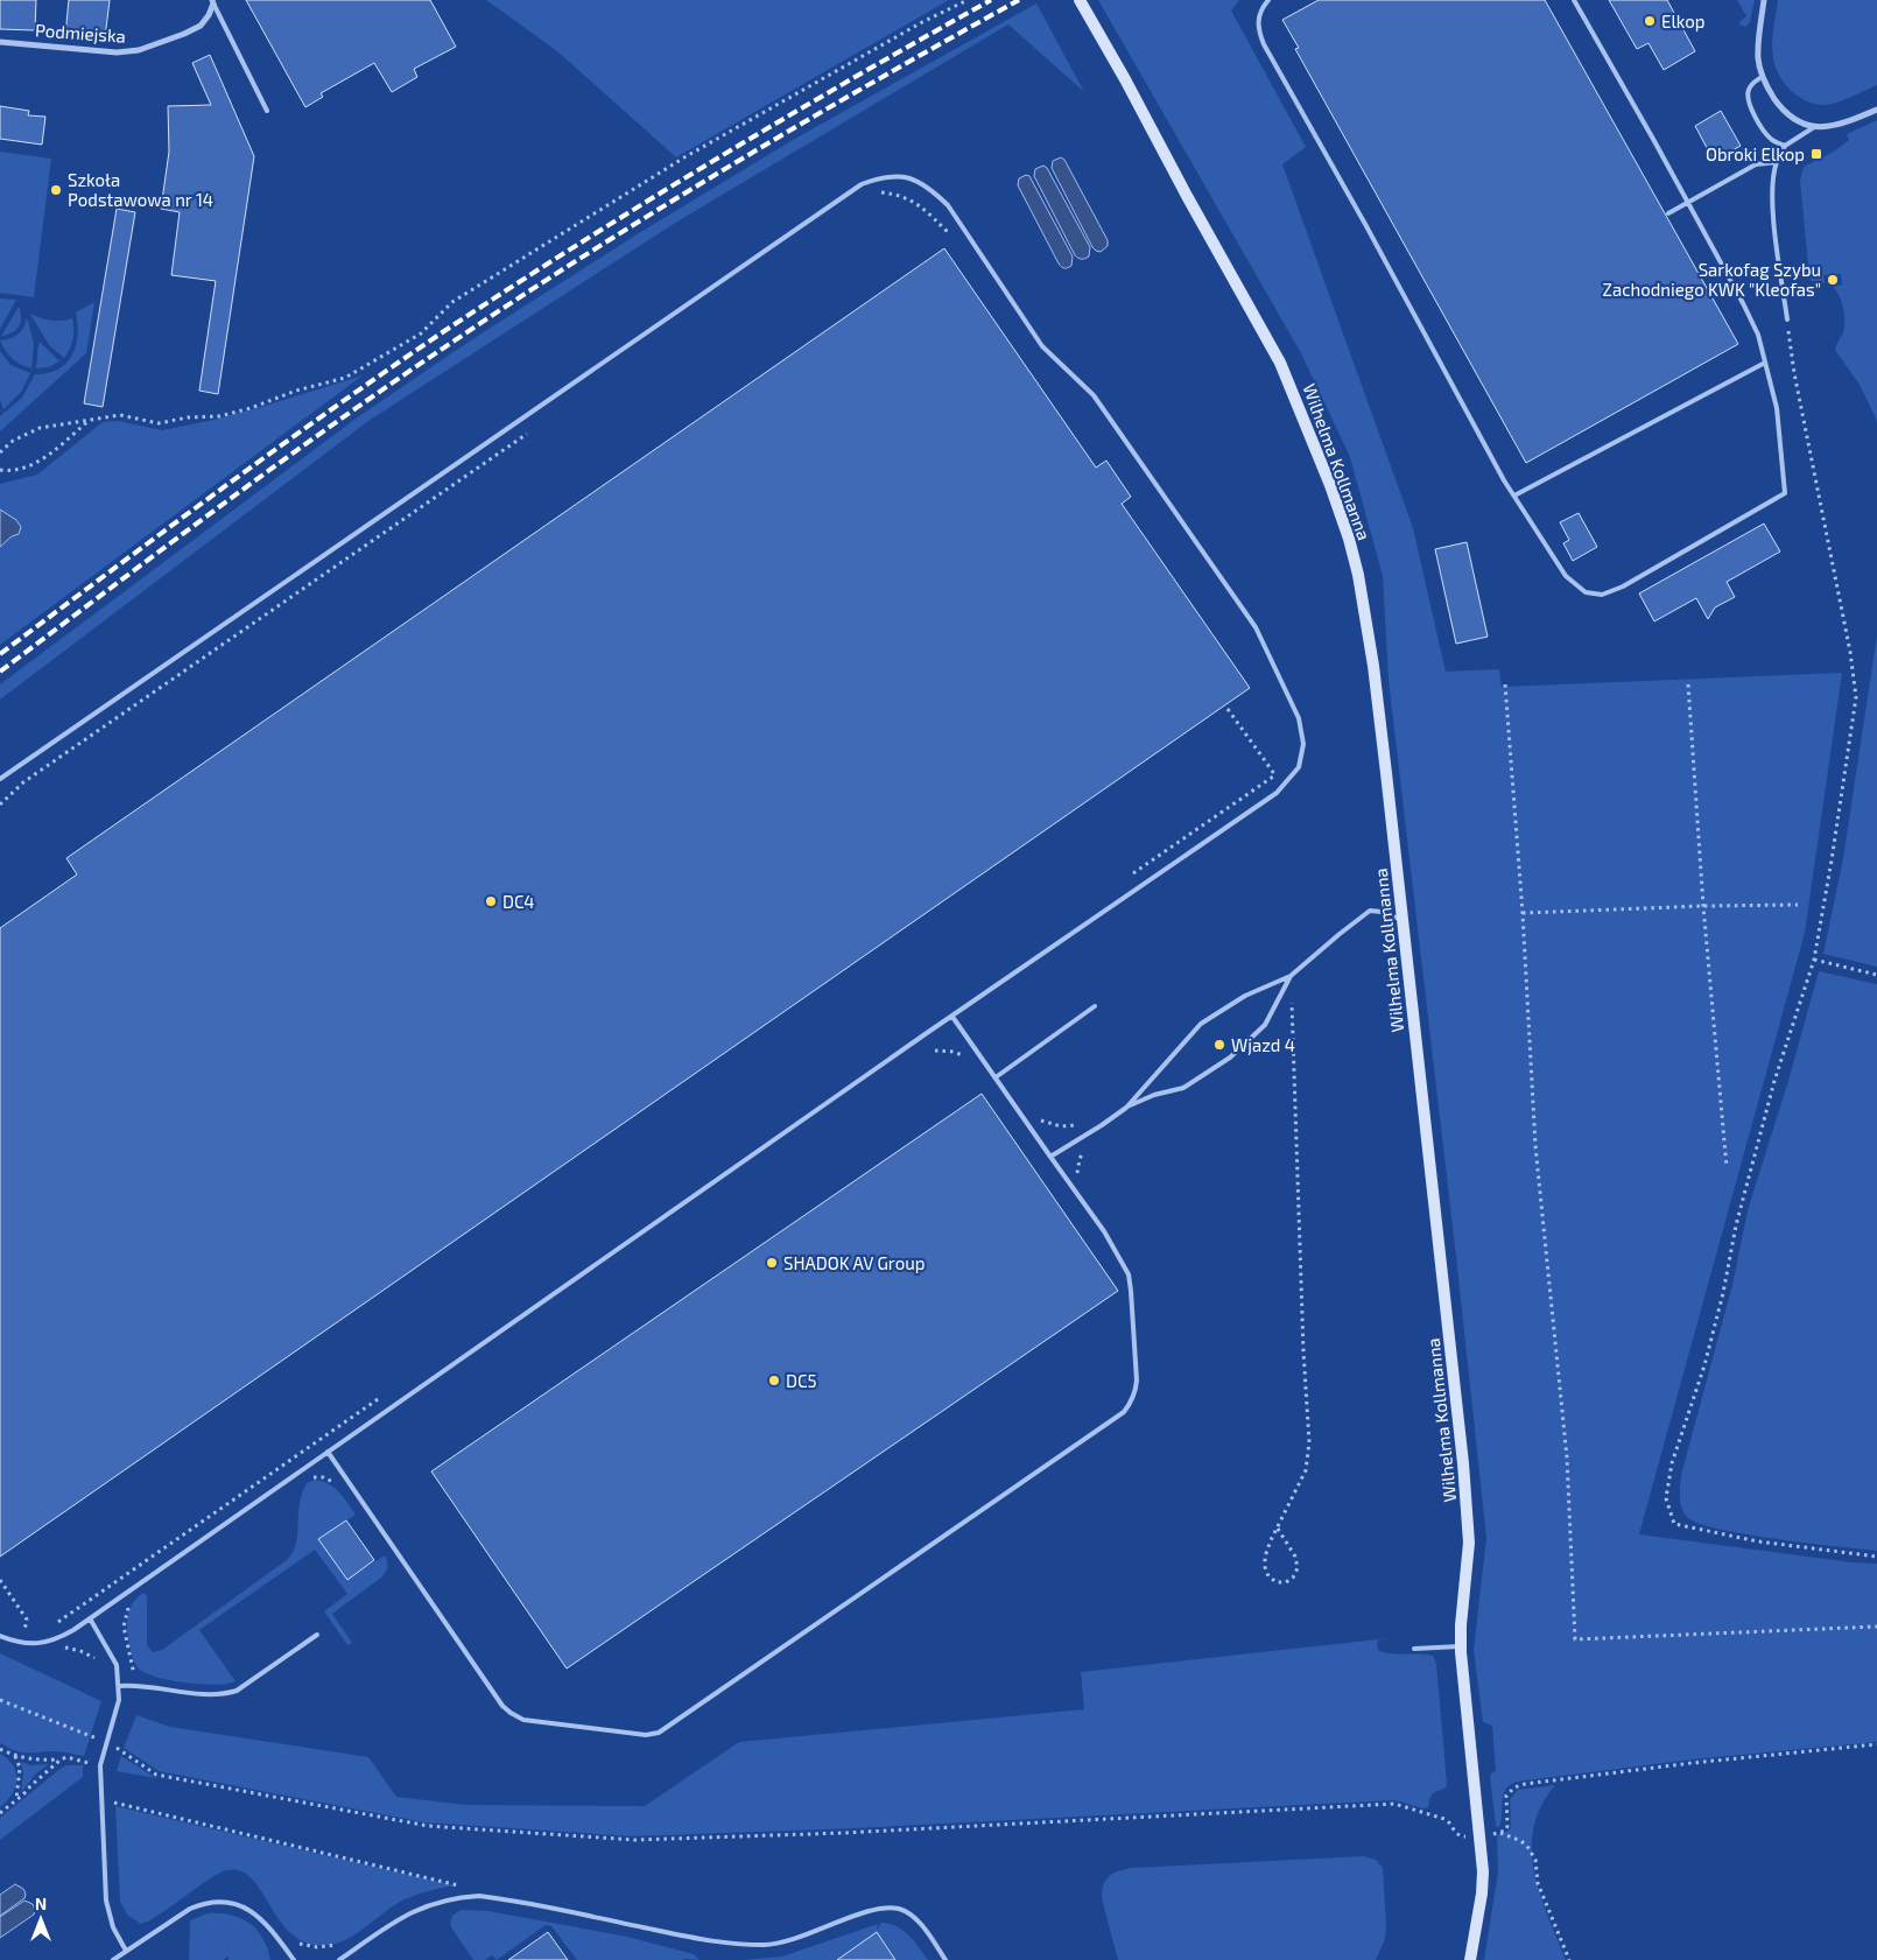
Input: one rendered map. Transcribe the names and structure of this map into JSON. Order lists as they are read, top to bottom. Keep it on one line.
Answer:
{"streets":{"street":["Podmiejska","Wilhelma Kollmanna"]},"places":{"other":["Elkop","Szkoła Podstawowa nr 14","Sarkofag Szybu Zachodniego KWK \"Kleofas\"","DC4","Wjazd 4","SHADOK AV Group","DC5"],"transit":["Obroki Elkop"]},"north":"top"}
